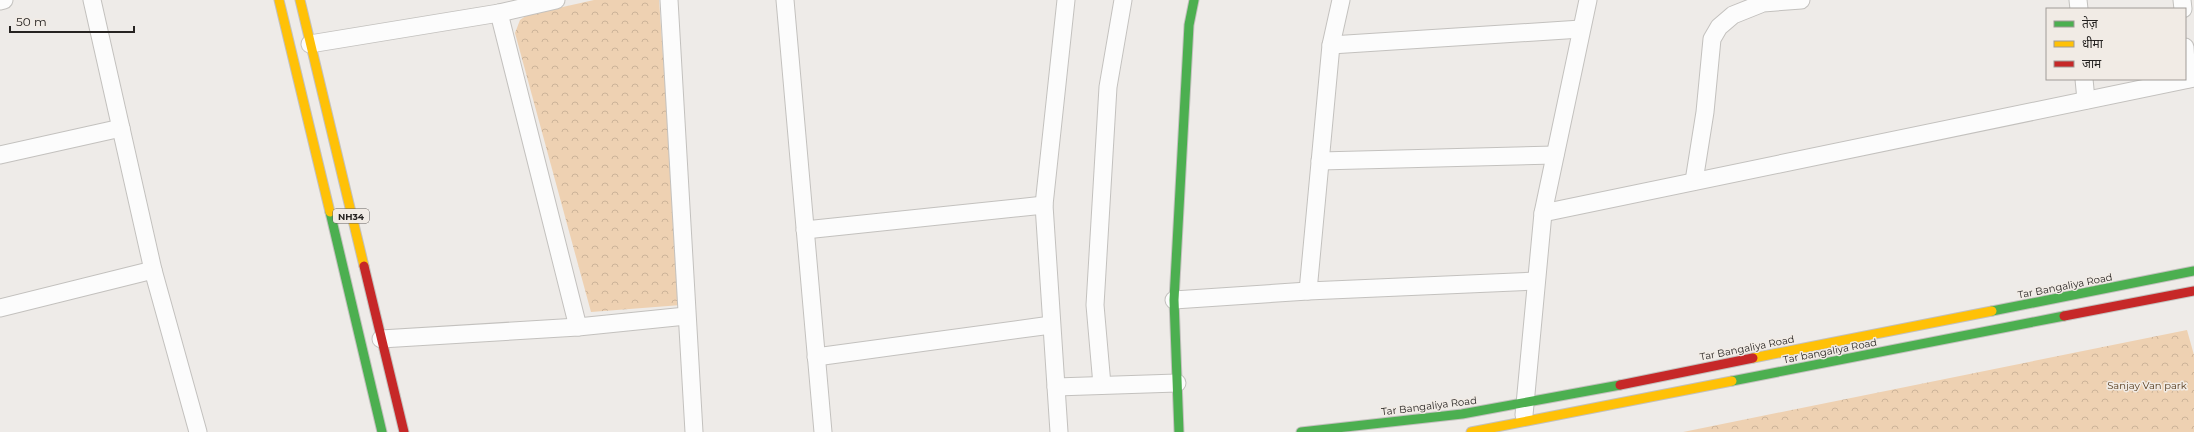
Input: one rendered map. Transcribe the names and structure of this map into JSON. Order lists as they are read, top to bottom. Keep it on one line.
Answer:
{"streets":{"main road":["NH34","Tar Bangaliya Road","Tar bangaliya Road"]},"parks":["Sanjay Van park"],"legend":["तेज़","धीमा","जाम"],"scale_bar":"50 m"}
